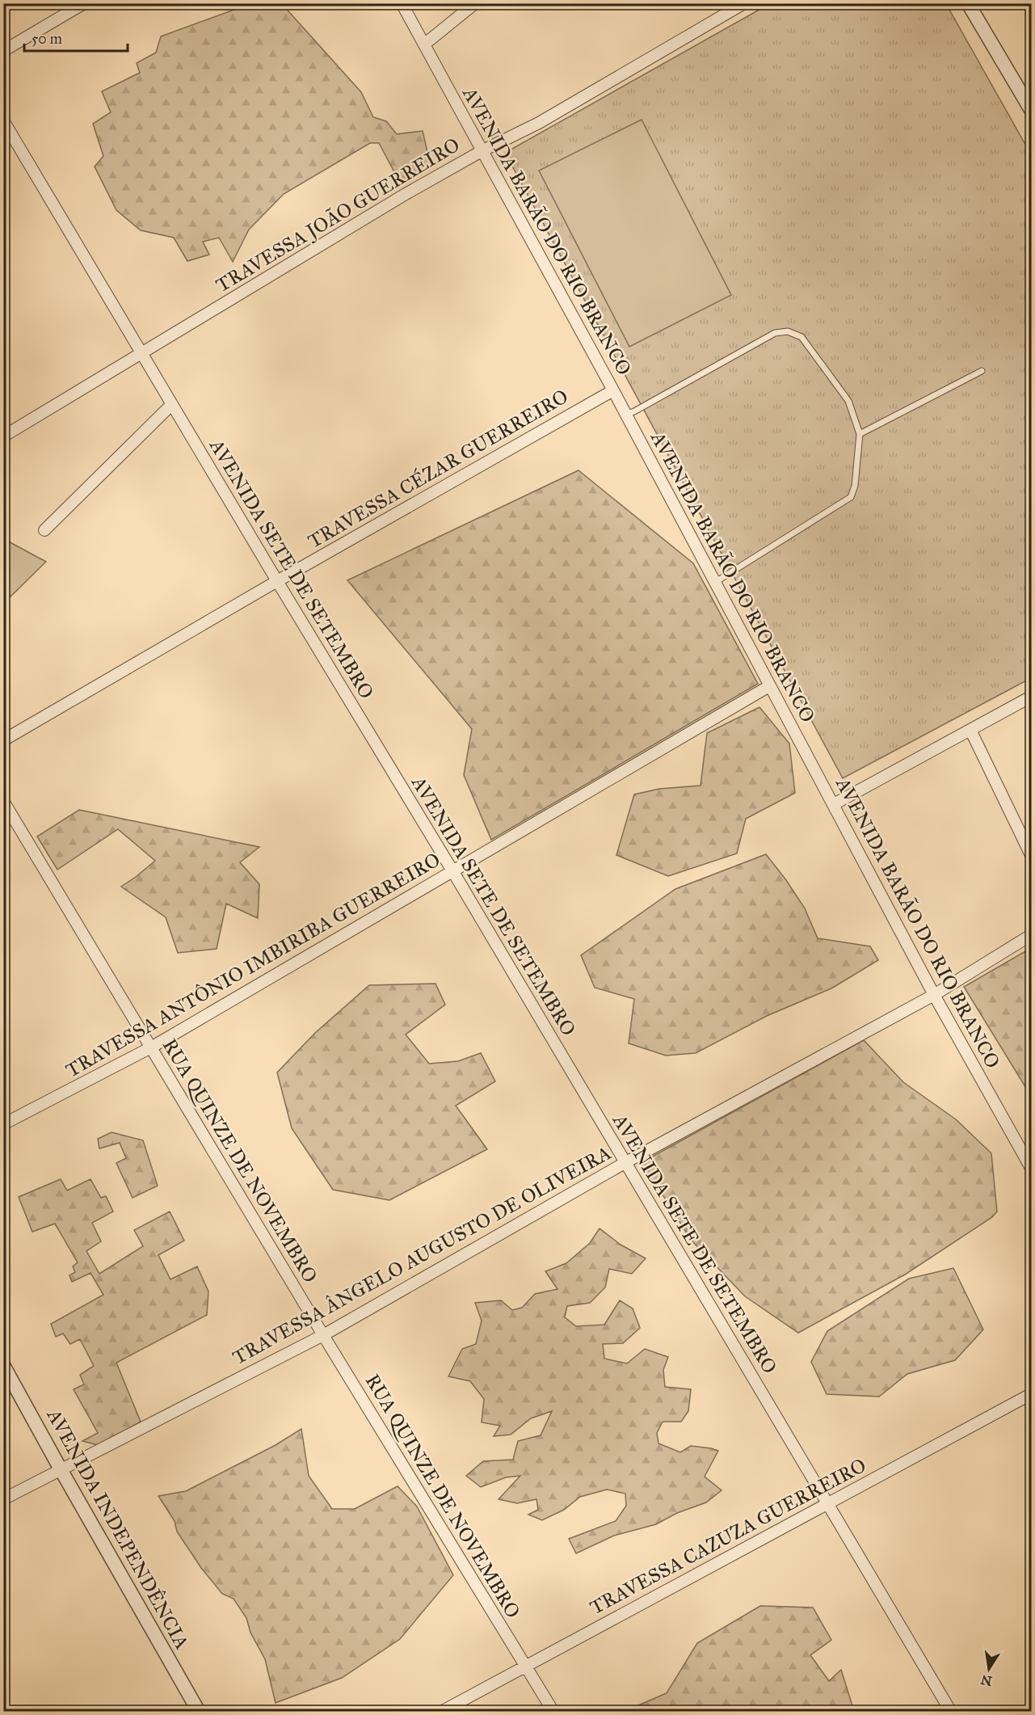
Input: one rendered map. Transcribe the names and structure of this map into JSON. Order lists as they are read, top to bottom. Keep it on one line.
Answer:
{"streets":{"street":["TRAVESSA JOÃO GUERREIRO","AVENIDA BARÃO DO RIO BRANCO","TRAVESSA CÉZAR GUERREIRO","AVENIDA SETE DE SETEMBRO","TRAVESSA ANTÔNIO IMBIRIBA GUERREIRO","RUA QUINZE DE NOVEMBRO","TRAVESSA ÂNGELO AUGUSTO DE OLIVEIRA","AVENIDA INDEPENDÊNCIA","TRAVESSA CAZUZA GUERREIRO"]},"crossings":[["TRAVESSA JOÃO GUERREIRO","AVENIDA BARÃO DO RIO BRANCO"],["TRAVESSA JOÃO GUERREIRO","AVENIDA SETE DE SETEMBRO"],["AVENIDA BARÃO DO RIO BRANCO","TRAVESSA CÉZAR GUERREIRO"],["AVENIDA BARÃO DO RIO BRANCO","TRAVESSA ANTÔNIO IMBIRIBA GUERREIRO"],["AVENIDA BARÃO DO RIO BRANCO","TRAVESSA ÂNGELO AUGUSTO DE OLIVEIRA"],["TRAVESSA CÉZAR GUERREIRO","AVENIDA SETE DE SETEMBRO"],["AVENIDA SETE DE SETEMBRO","TRAVESSA ANTÔNIO IMBIRIBA GUERREIRO"],["AVENIDA SETE DE SETEMBRO","TRAVESSA ÂNGELO AUGUSTO DE OLIVEIRA"],["AVENIDA SETE DE SETEMBRO","TRAVESSA CAZUZA GUERREIRO"],["TRAVESSA ANTÔNIO IMBIRIBA GUERREIRO","RUA QUINZE DE NOVEMBRO"],["RUA QUINZE DE NOVEMBRO","TRAVESSA ÂNGELO AUGUSTO DE OLIVEIRA"],["RUA QUINZE DE NOVEMBRO","TRAVESSA CAZUZA GUERREIRO"],["TRAVESSA ÂNGELO AUGUSTO DE OLIVEIRA","AVENIDA INDEPENDÊNCIA"]],"scale_bar":"50 m","north":"bottom"}
